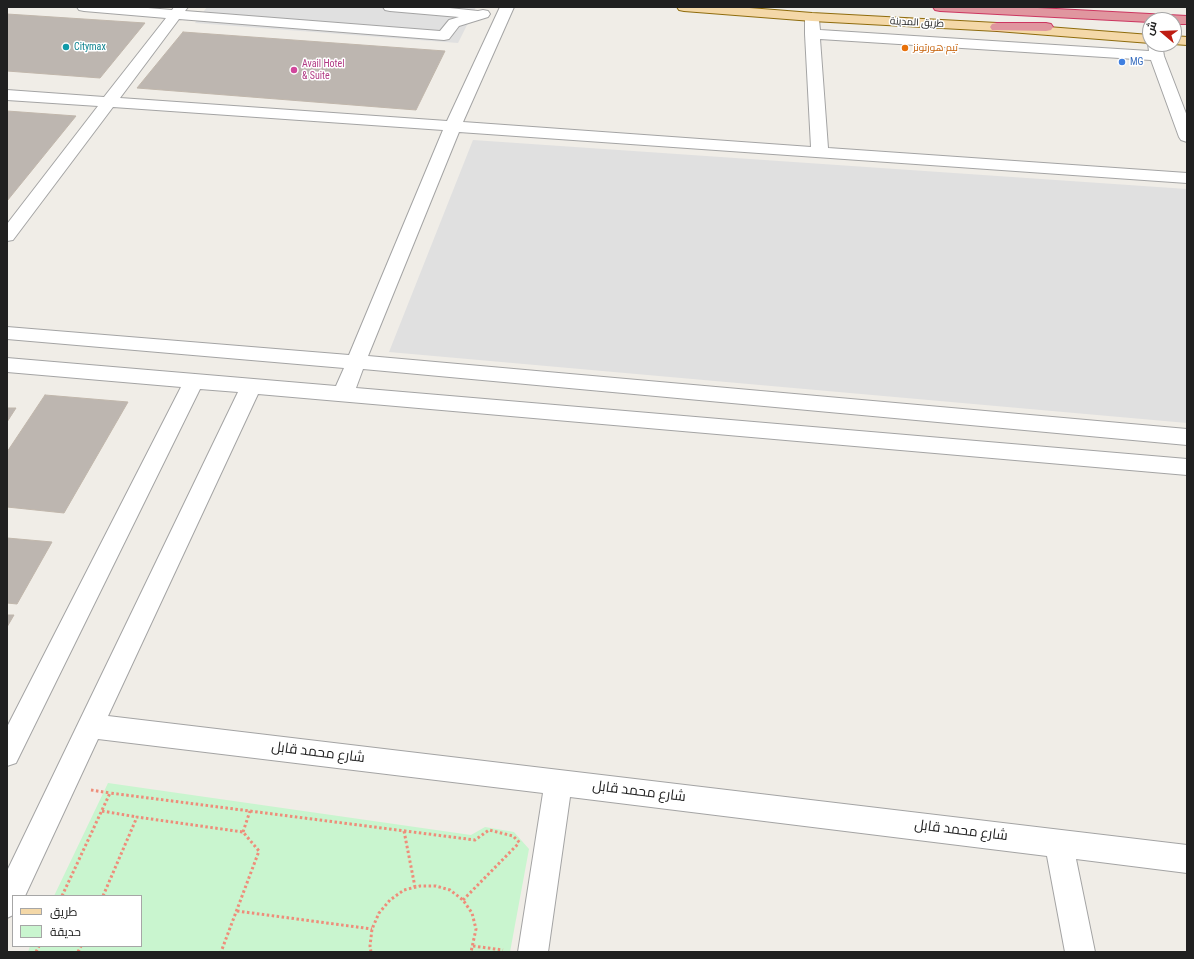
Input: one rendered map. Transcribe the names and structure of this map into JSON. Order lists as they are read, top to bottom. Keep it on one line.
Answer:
{"streets":{"main road":["طريق المدينة"],"street":["شارع محمد قابل"]},"places":["Citymax","تيم هورتونز","MG","Avail Hotel & Suite"],"legend":["طريق","حديقة"],"north":"left"}
